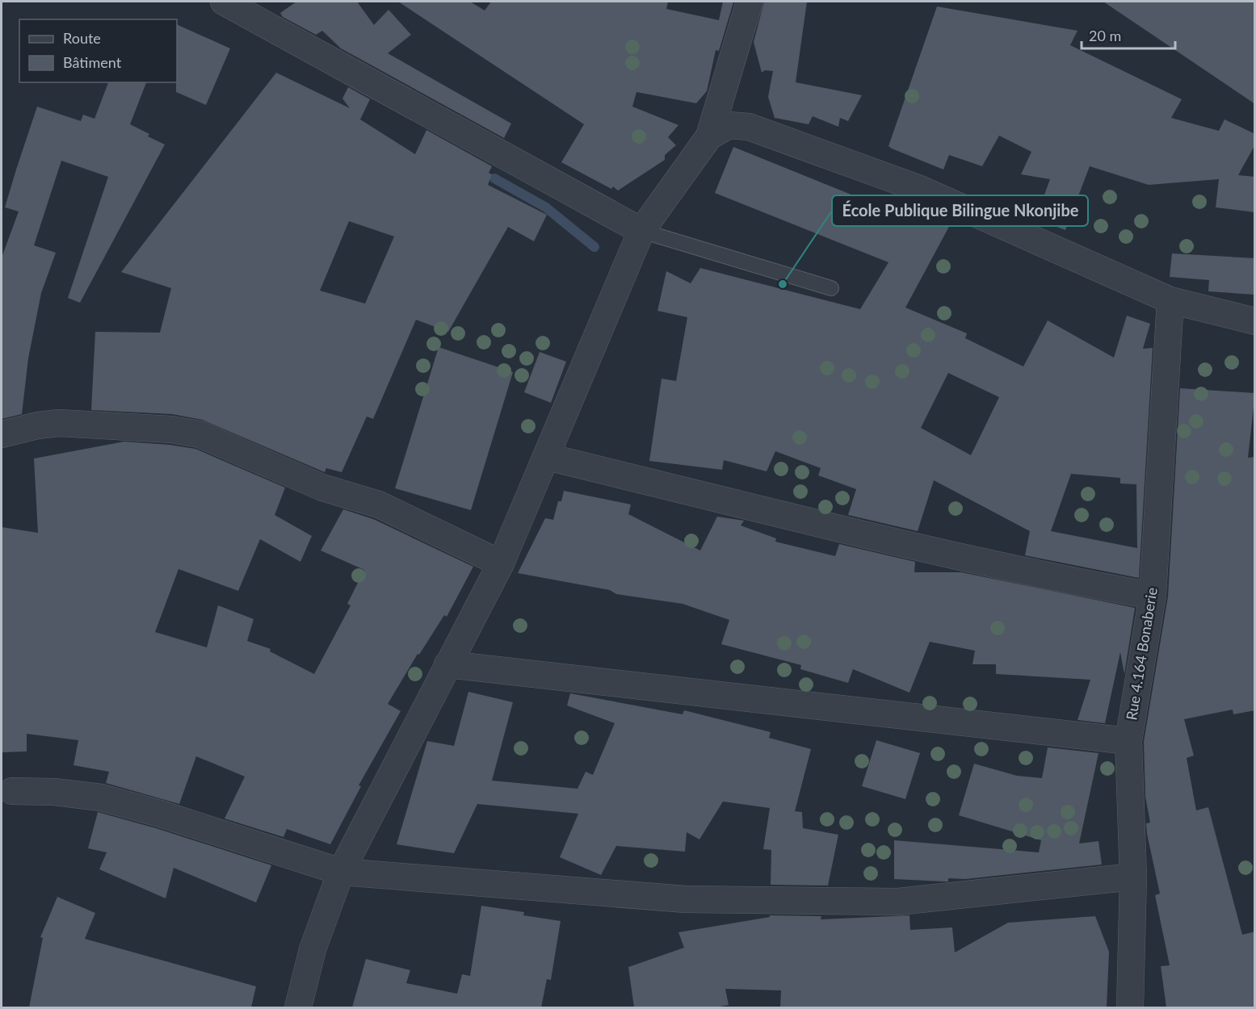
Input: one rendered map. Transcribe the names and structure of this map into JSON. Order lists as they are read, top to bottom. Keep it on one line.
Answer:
{"streets":{"street":["Rue 4.164 Bonaberie"]},"places":["École Publique Bilingue Nkonjibe"],"legend":["Route","Bâtiment"],"scale_bar":"20 m"}
